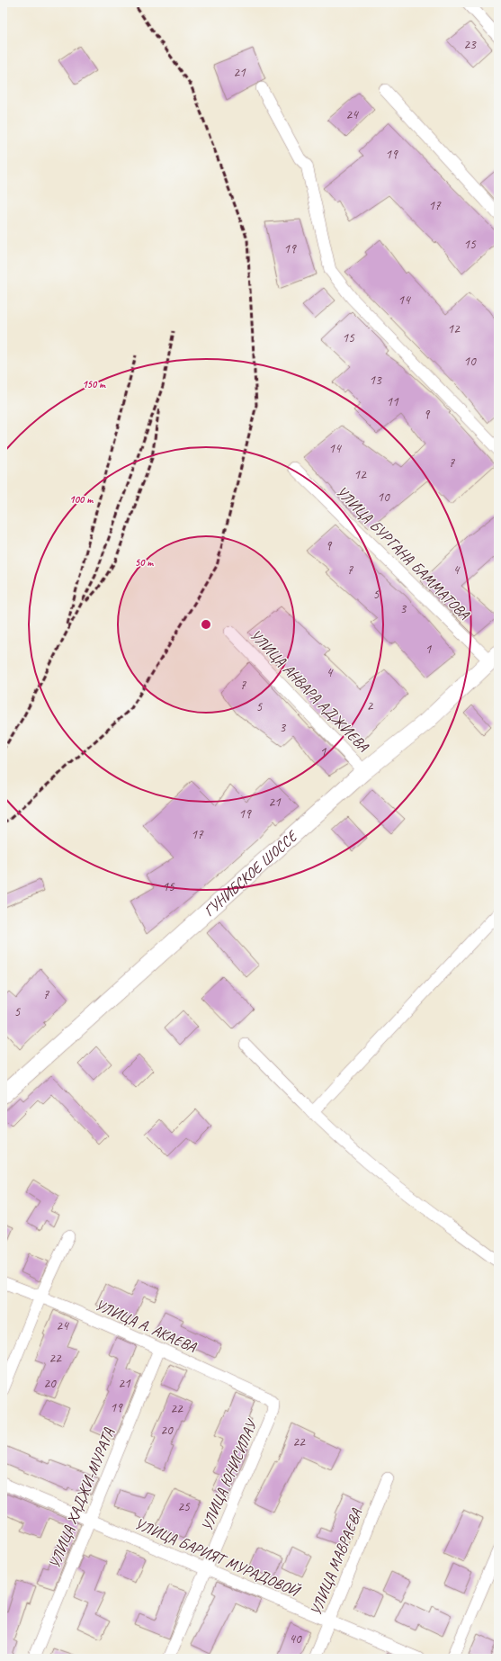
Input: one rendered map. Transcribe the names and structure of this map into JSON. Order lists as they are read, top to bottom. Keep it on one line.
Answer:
{"streets":{"main road":["ГУНИБСКОЕ ШОССЕ"],"street":["УЛИЦА БУРГАНА БАММАТОВА","УЛИЦА АНВАРА АДЖИЕВА","УЛИЦА А. АКАЕВА","УЛИЦА ЮНИСИЛАУ","УЛИЦА ХАДЖИ-МУРАТА","УЛИЦА БАРИЯТ МУРАДОВОЙ","УЛИЦА МАВРАЕВА"]},"crossings":[["УЛИЦА БУРГАНА БАММАТОВА","ГУНИБСКОЕ ШОССЕ"],["УЛИЦА АНВАРА АДЖИЕВА","ГУНИБСКОЕ ШОССЕ"],["УЛИЦА А. АКАЕВА","УЛИЦА ЮНИСИЛАУ"],["УЛИЦА А. АКАЕВА","УЛИЦА ХАДЖИ-МУРАТА"],["УЛИЦА ЮНИСИЛАУ","УЛИЦА БАРИЯТ МУРАДОВОЙ"],["УЛИЦА ХАДЖИ-МУРАТА","УЛИЦА БАРИЯТ МУРАДОВОЙ"],["УЛИЦА БАРИЯТ МУРАДОВОЙ","УЛИЦА МАВРАЕВА"]],"house_numbers":["23","21","24","19","17","15","19","14","12","15","10","13","11","9","14","7","12","10","9","7","4","5","3","1","4","7","2","5","3","1","21","19","17","15","7","5","24","22","20","21","19","22","20","22","25","40"],"rings":["150 m","100 m","50 m"]}
